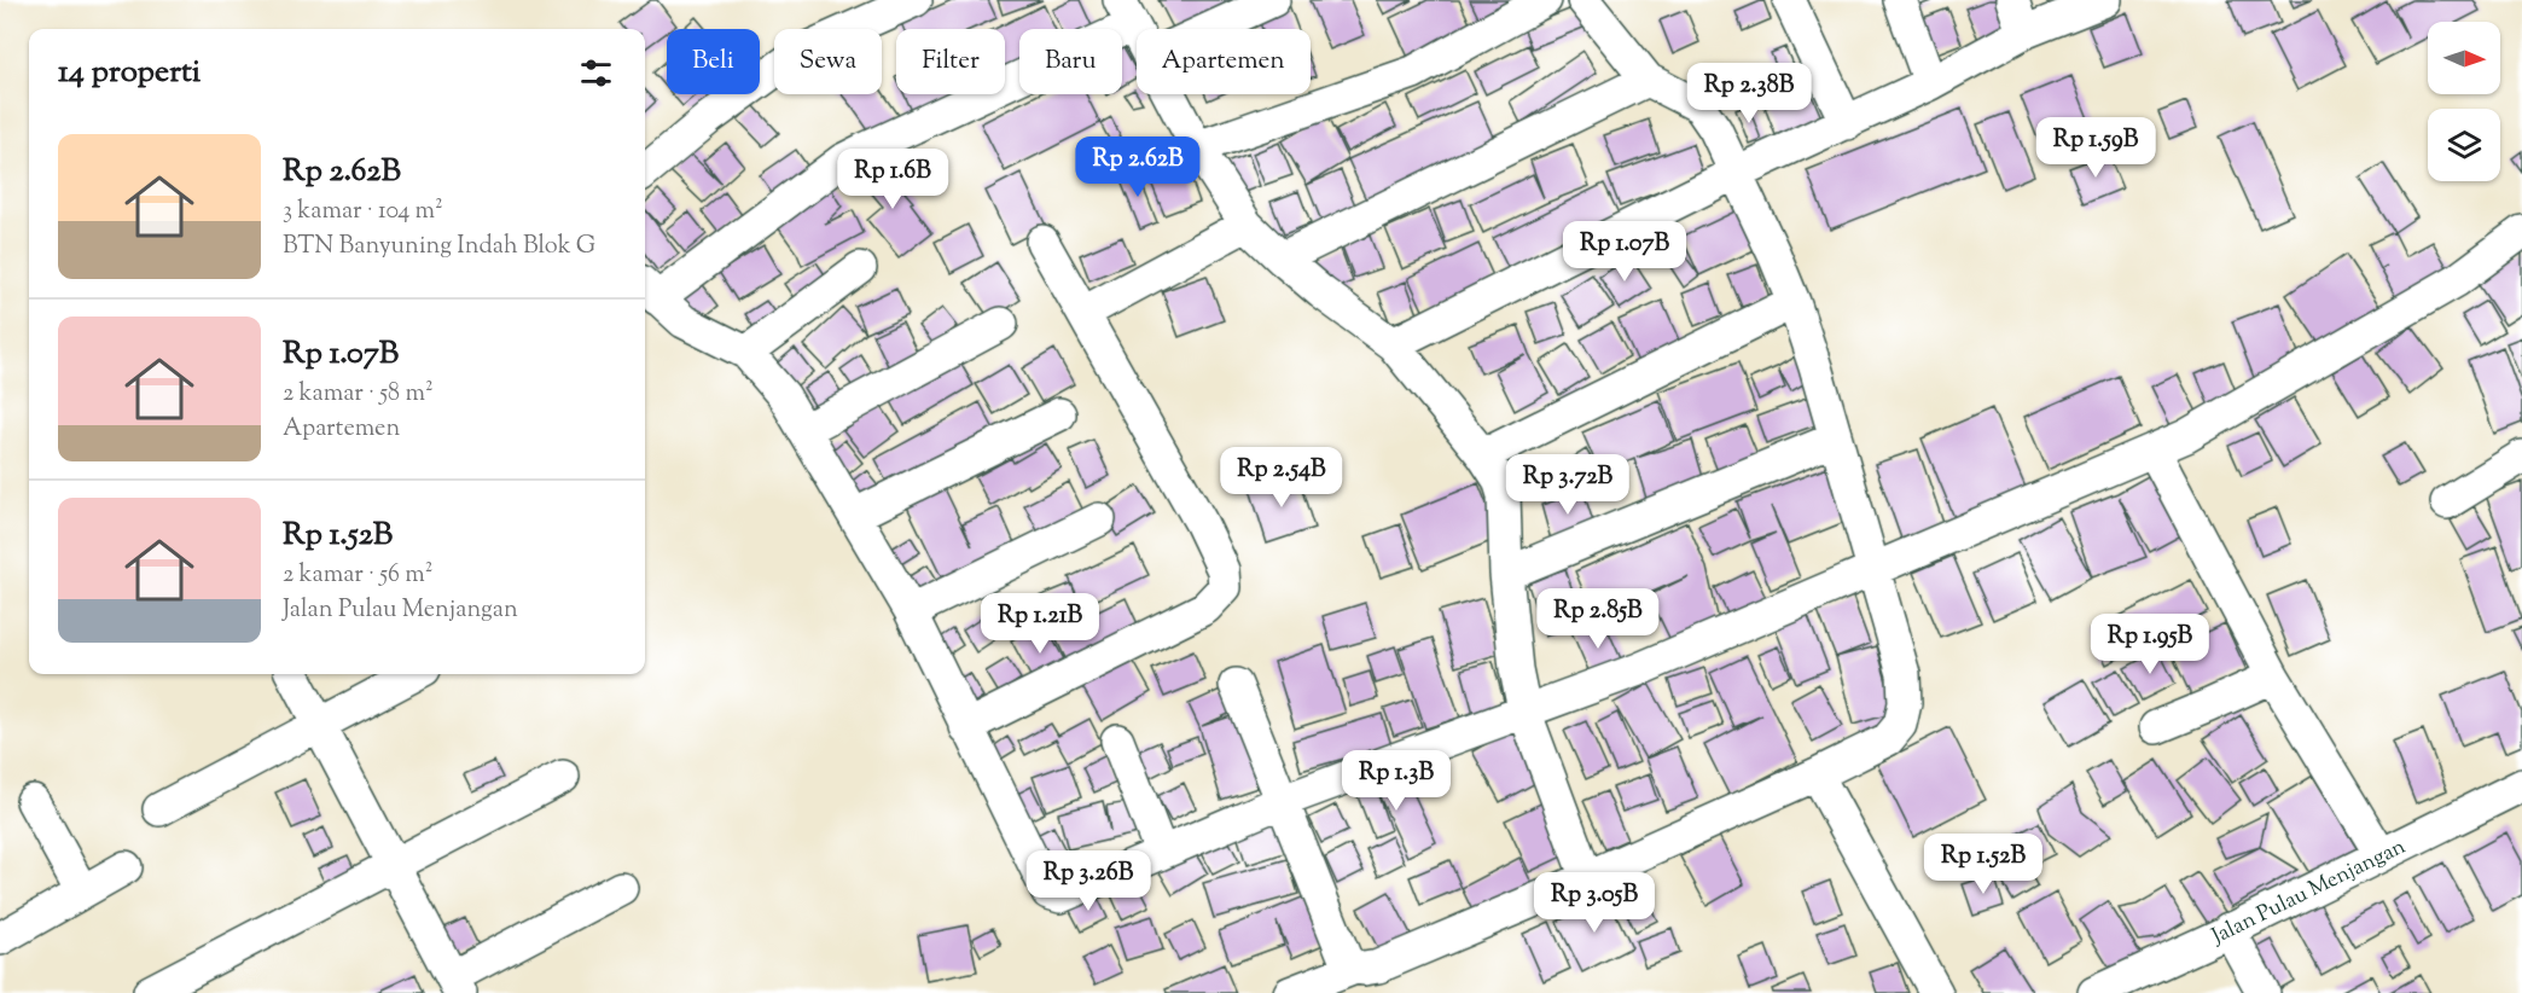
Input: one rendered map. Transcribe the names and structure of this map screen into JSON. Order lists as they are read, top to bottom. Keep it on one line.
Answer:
{"streets":{"street":["Jalan Pulau Menjangan"]},"north":"right","page":{"chip":["Beli","Sewa","Filter","Baru","Apartemen"],"heading":"14 properti","price":["Rp 2.38B","Rp 1.59B","Rp 2.62B","Rp 1.6B","Rp 1.07B","Rp 2.54B","Rp 3.72B","Rp 2.85B","Rp 1.21B","Rp 1.95B","Rp 1.3B","Rp 1.52B","Rp 3.26B","Rp 3.05B"],"list":[{"name":"Rp 2.62B","note":"3 kamar · 104 m² · BTN Banyuning Indah Blok G"},{"name":"Rp 1.07B","note":"2 kamar · 58 m² · Apartemen"},{"name":"Rp 1.52B","note":"2 kamar · 56 m² · Jalan Pulau Menjangan"}]}}
